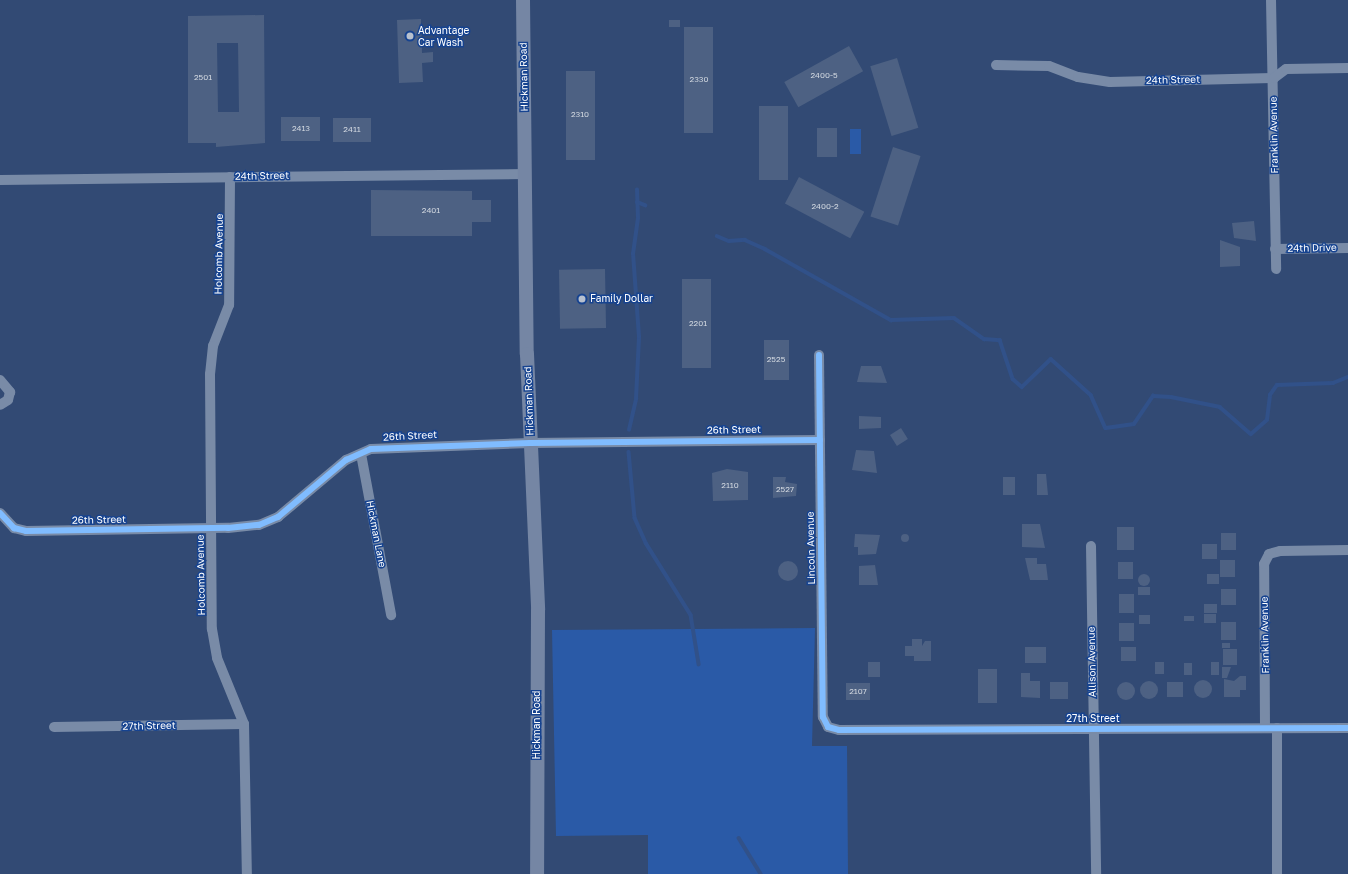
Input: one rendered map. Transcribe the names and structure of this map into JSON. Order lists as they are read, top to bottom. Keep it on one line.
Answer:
{"streets":{"main road":["Hickman Road"],"street":["24th Street","Franklin Avenue","24th Drive","Holcomb Avenue","26th Street","Hickman Lane","Lincoln Avenue","Allison Avenue","27th Street"]},"crossings":[["Hickman Road","24th Street"],["Hickman Road","26th Street"],["24th Street","Franklin Avenue"],["24th Street","Holcomb Avenue"],["Franklin Avenue","24th Drive"],["Franklin Avenue","27th Street"],["Holcomb Avenue","26th Street"],["Holcomb Avenue","27th Street"],["26th Street","Hickman Lane"],["26th Street","Lincoln Avenue"],["Lincoln Avenue","27th Street"],["Allison Avenue","27th Street"]],"places":["Advantage Car Wash","Family Dollar"],"house_numbers":["2400-5","2501","2330","2310","2413","2411","2400-2","2401","2201","2525","2110","2527","2107"]}
